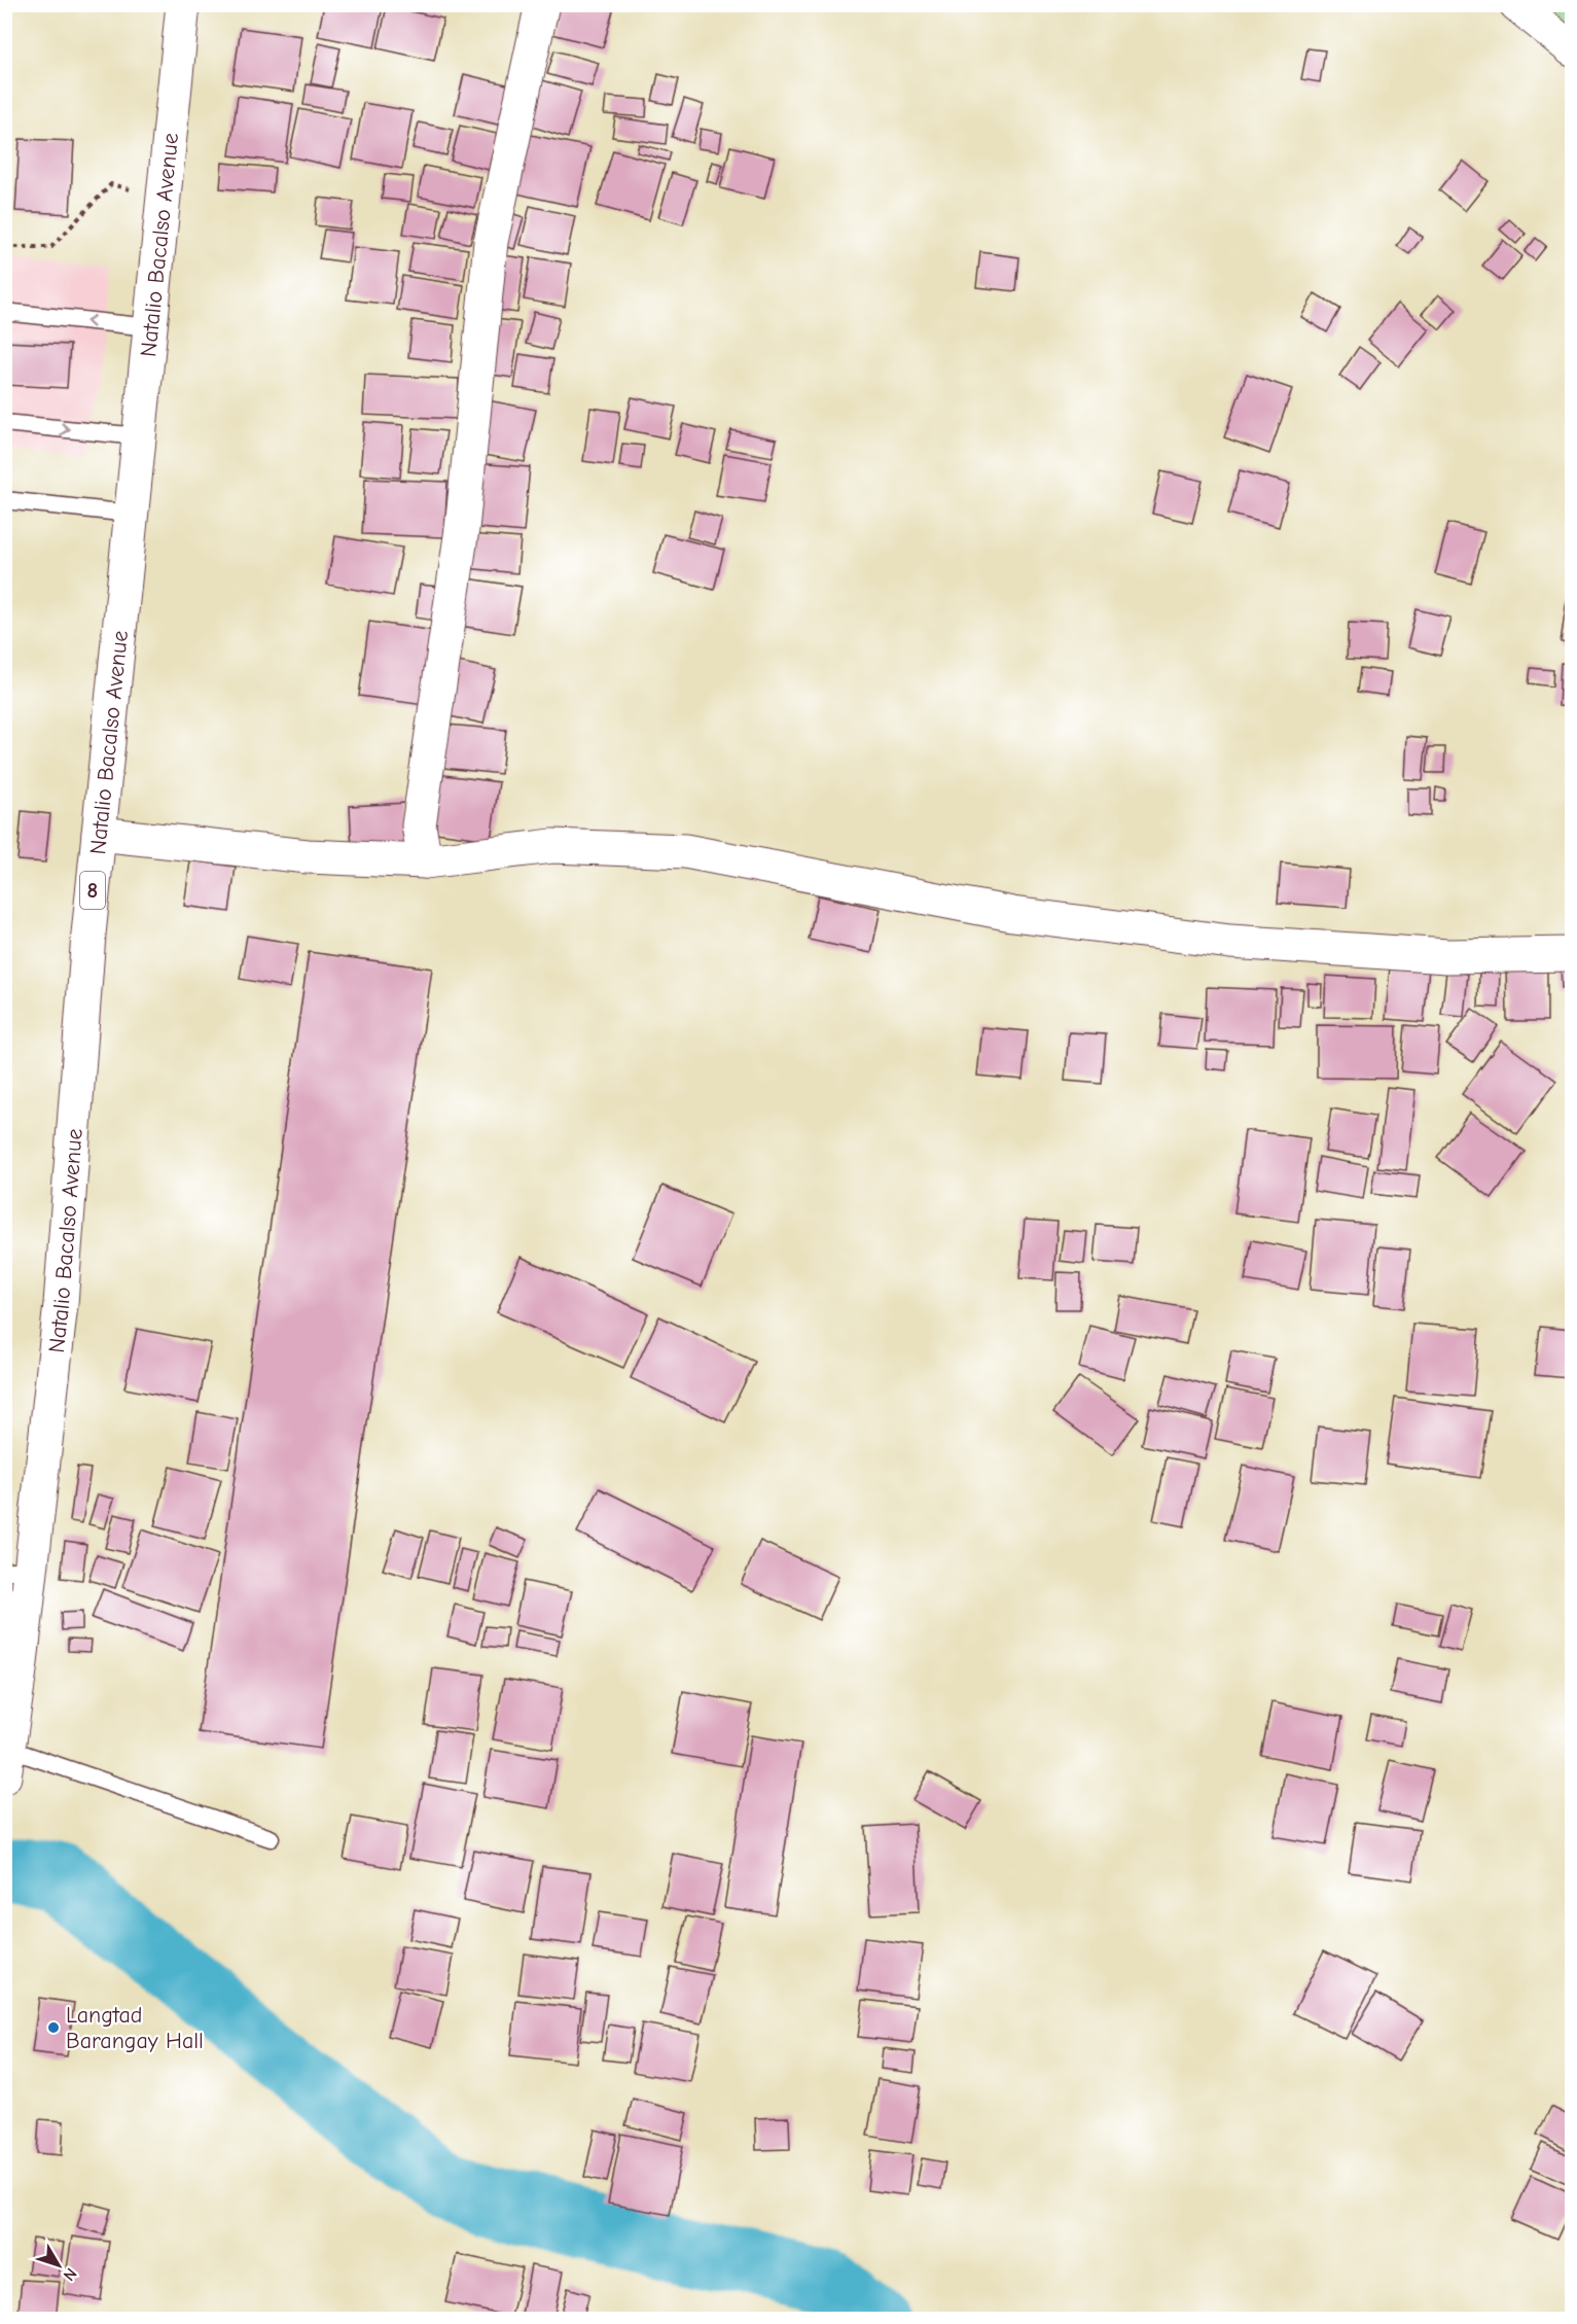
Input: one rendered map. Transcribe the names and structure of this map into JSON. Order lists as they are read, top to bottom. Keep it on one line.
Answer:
{"streets":{"main road":["Natalio Bacalso Avenue","8"]},"places":["Langtad Barangay Hall"],"north":"bottom right"}
